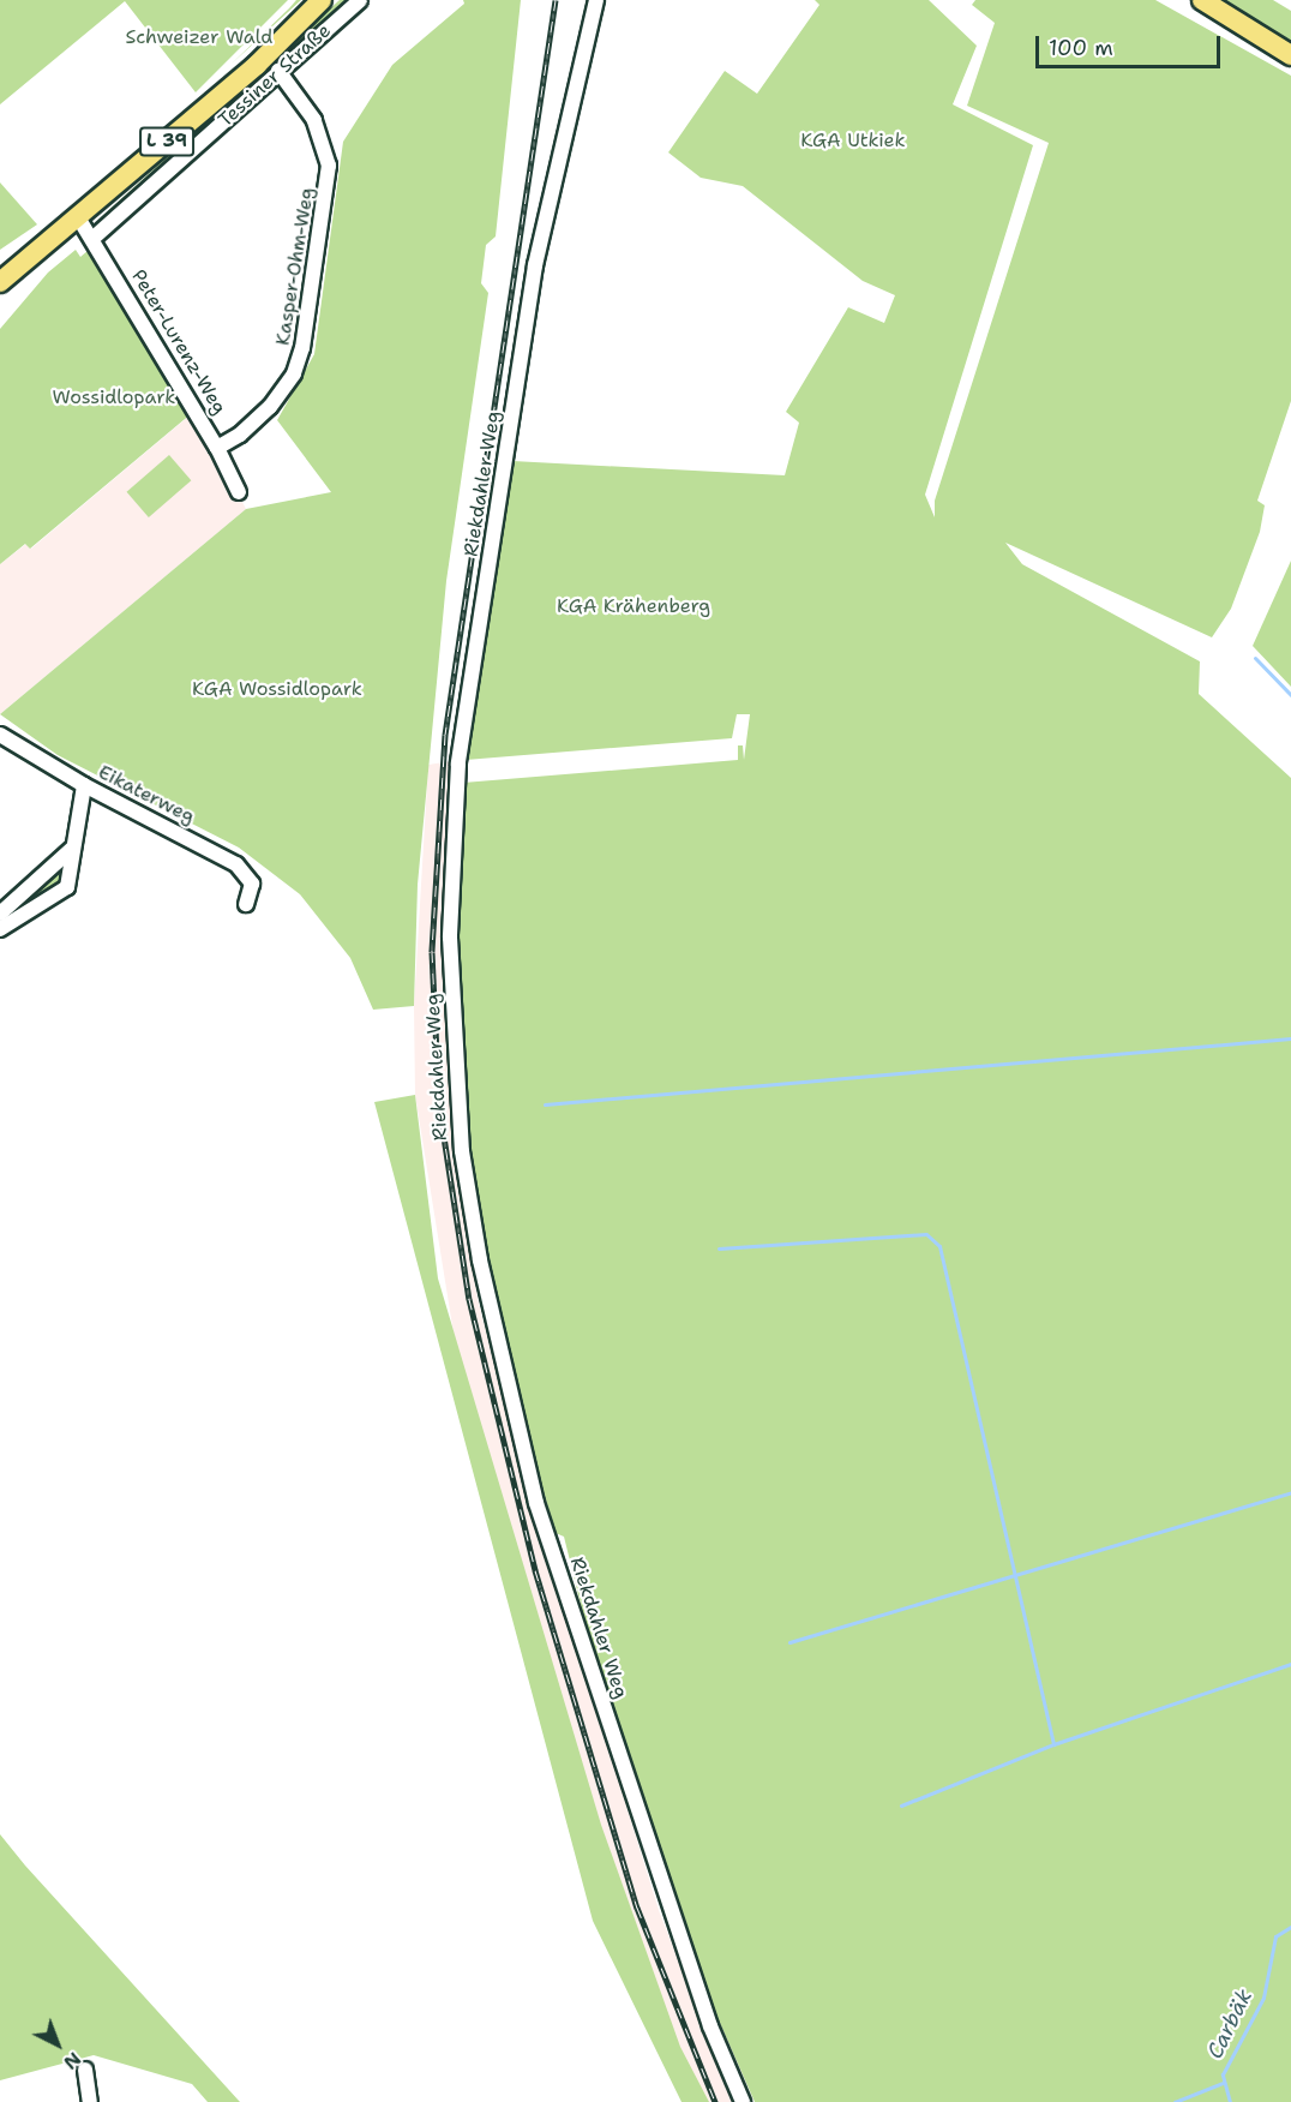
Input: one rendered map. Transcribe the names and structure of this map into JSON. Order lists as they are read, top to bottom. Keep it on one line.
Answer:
{"streets":{"main road":["Tessiner Straße","L 39"],"street":["Kasper-Ohm-Weg","Peter-Lurenz-Weg","Riekdahler Weg","Eikaterweg"]},"crossings":[["Tessiner Straße","Kasper-Ohm-Weg"],["Tessiner Straße","Peter-Lurenz-Weg"],["Kasper-Ohm-Weg","Peter-Lurenz-Weg"]],"water":["Carbäk"],"parks":["Schweizer Wald","KGA Utkiek","Wossidlopark","KGA Krähenberg","KGA Wossidlopark"],"scale_bar":"100 m","north":"bottom right"}
